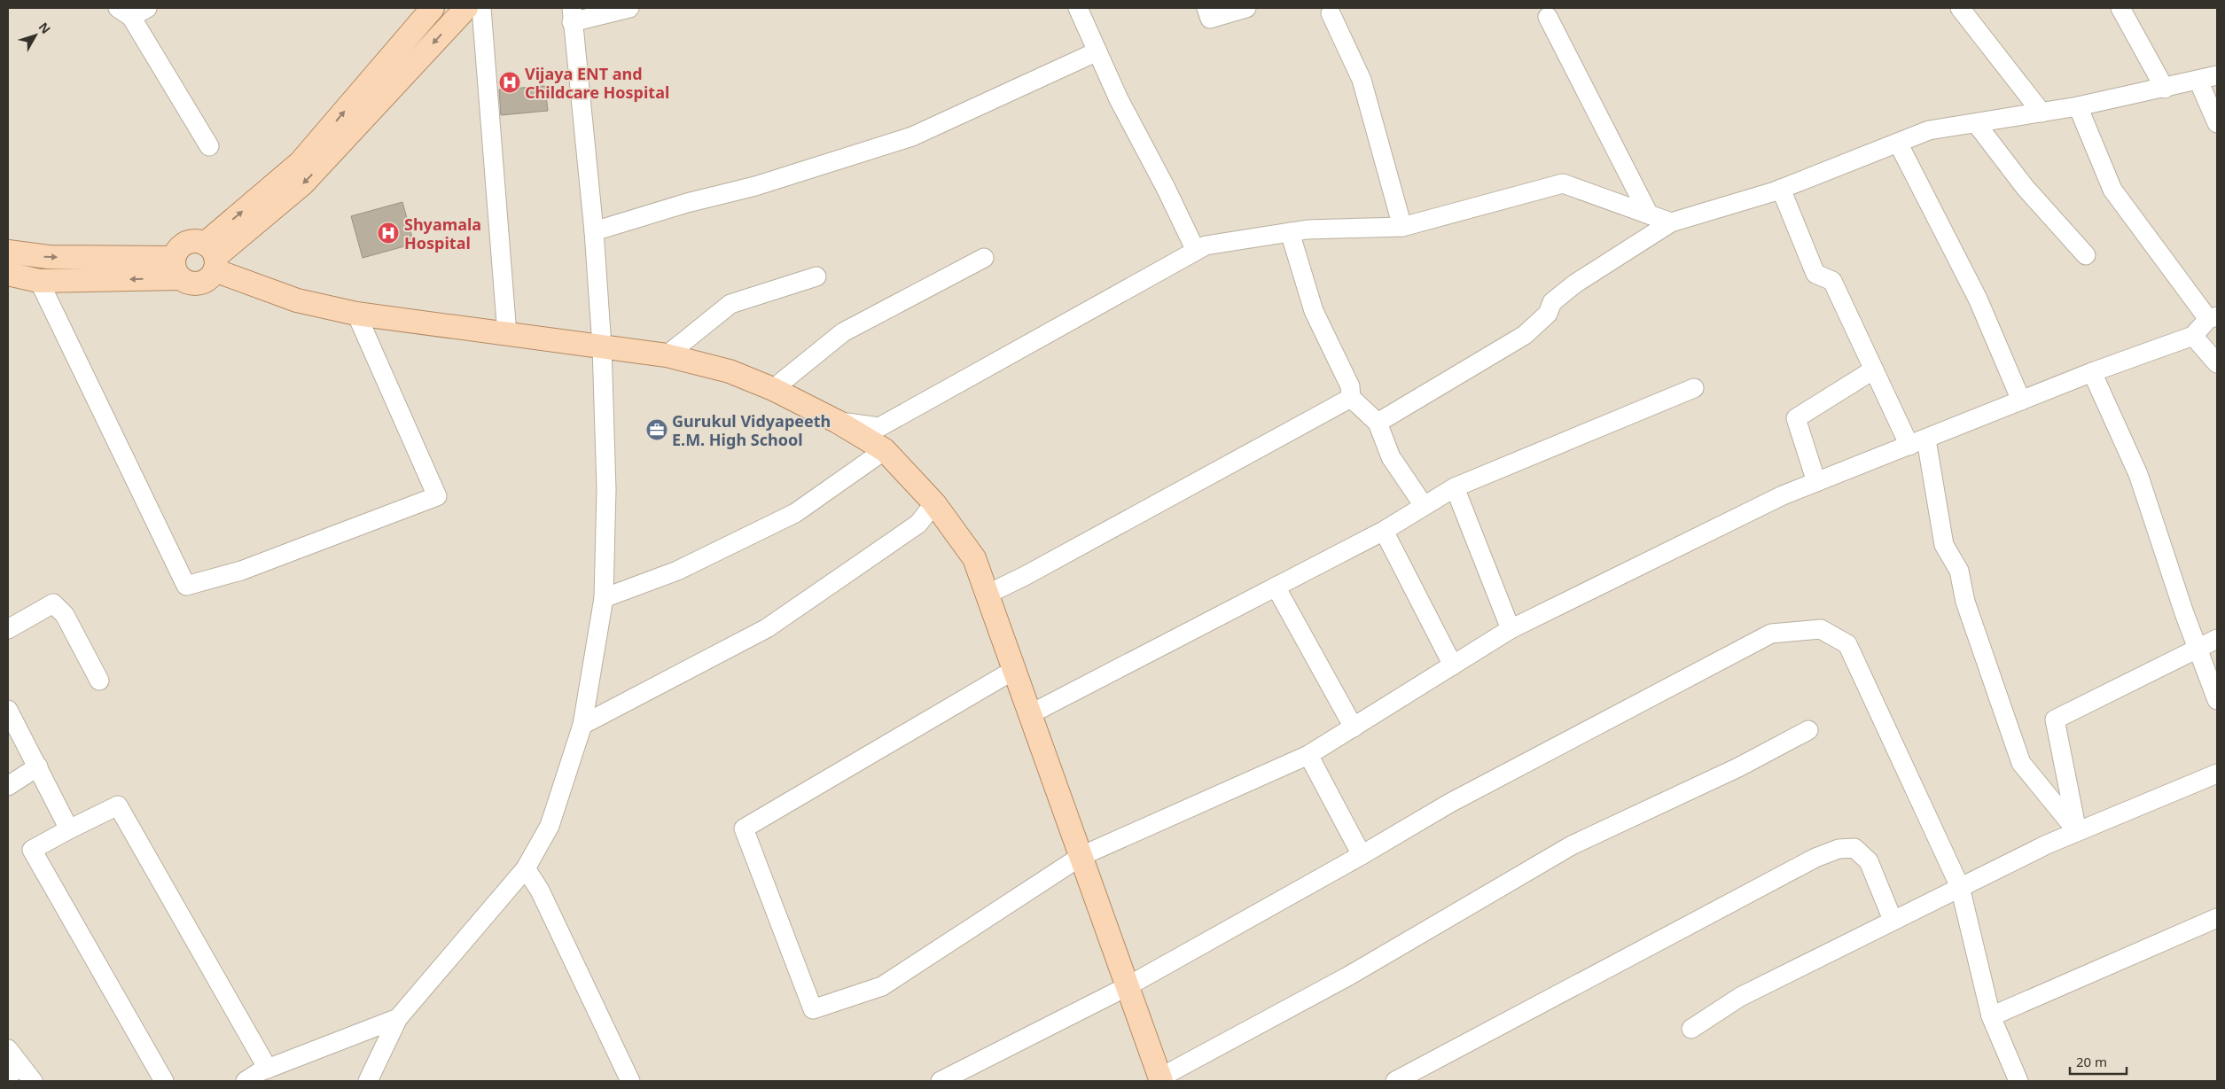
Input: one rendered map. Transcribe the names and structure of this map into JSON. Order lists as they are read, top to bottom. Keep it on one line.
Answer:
{"places":{"hospital":["Vijaya ENT and Childcare Hospital","Shyamala Hospital"],"office":["Gurukul Vidyapeeth E.M. High School"]},"scale_bar":"20 m","north":"top right"}
